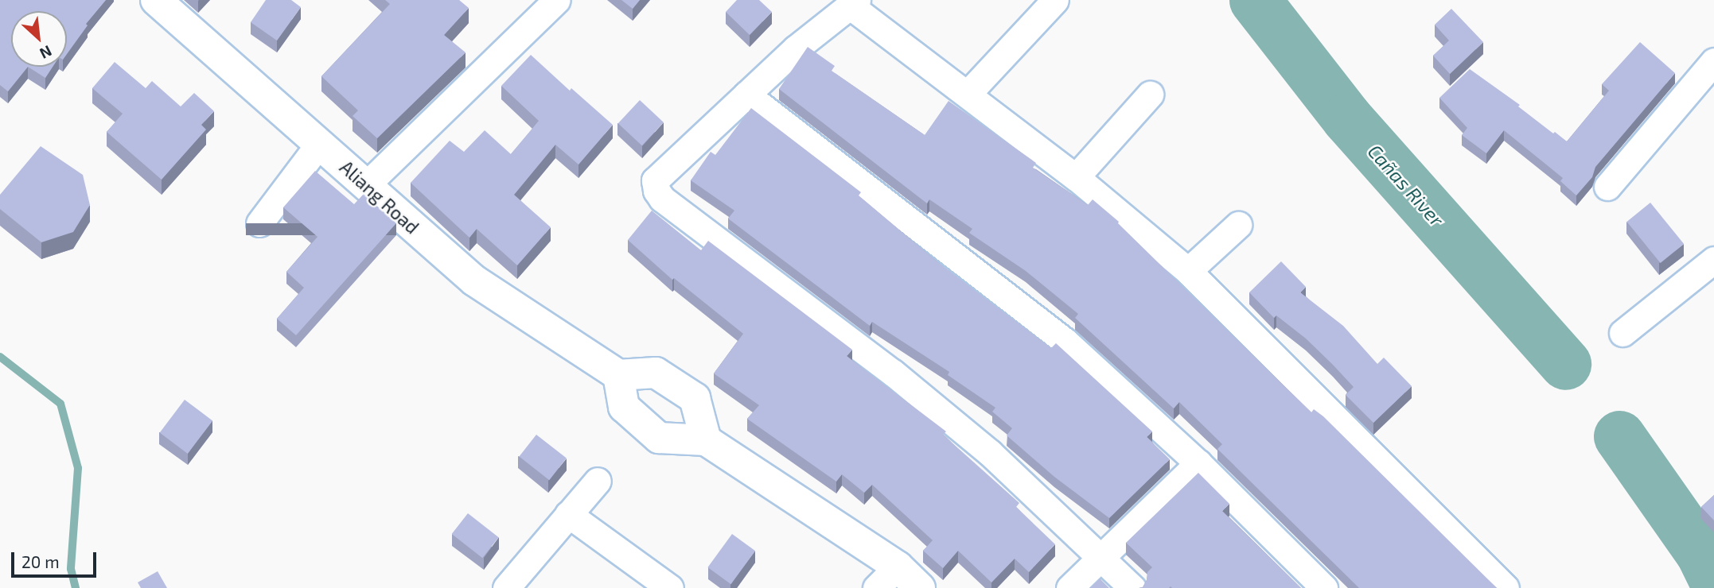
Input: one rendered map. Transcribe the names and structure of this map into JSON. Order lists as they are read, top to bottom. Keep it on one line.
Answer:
{"streets":{"street":["Aliang Road"]},"water":["Cañas River"],"scale_bar":"20 m","north":"bottom right"}
